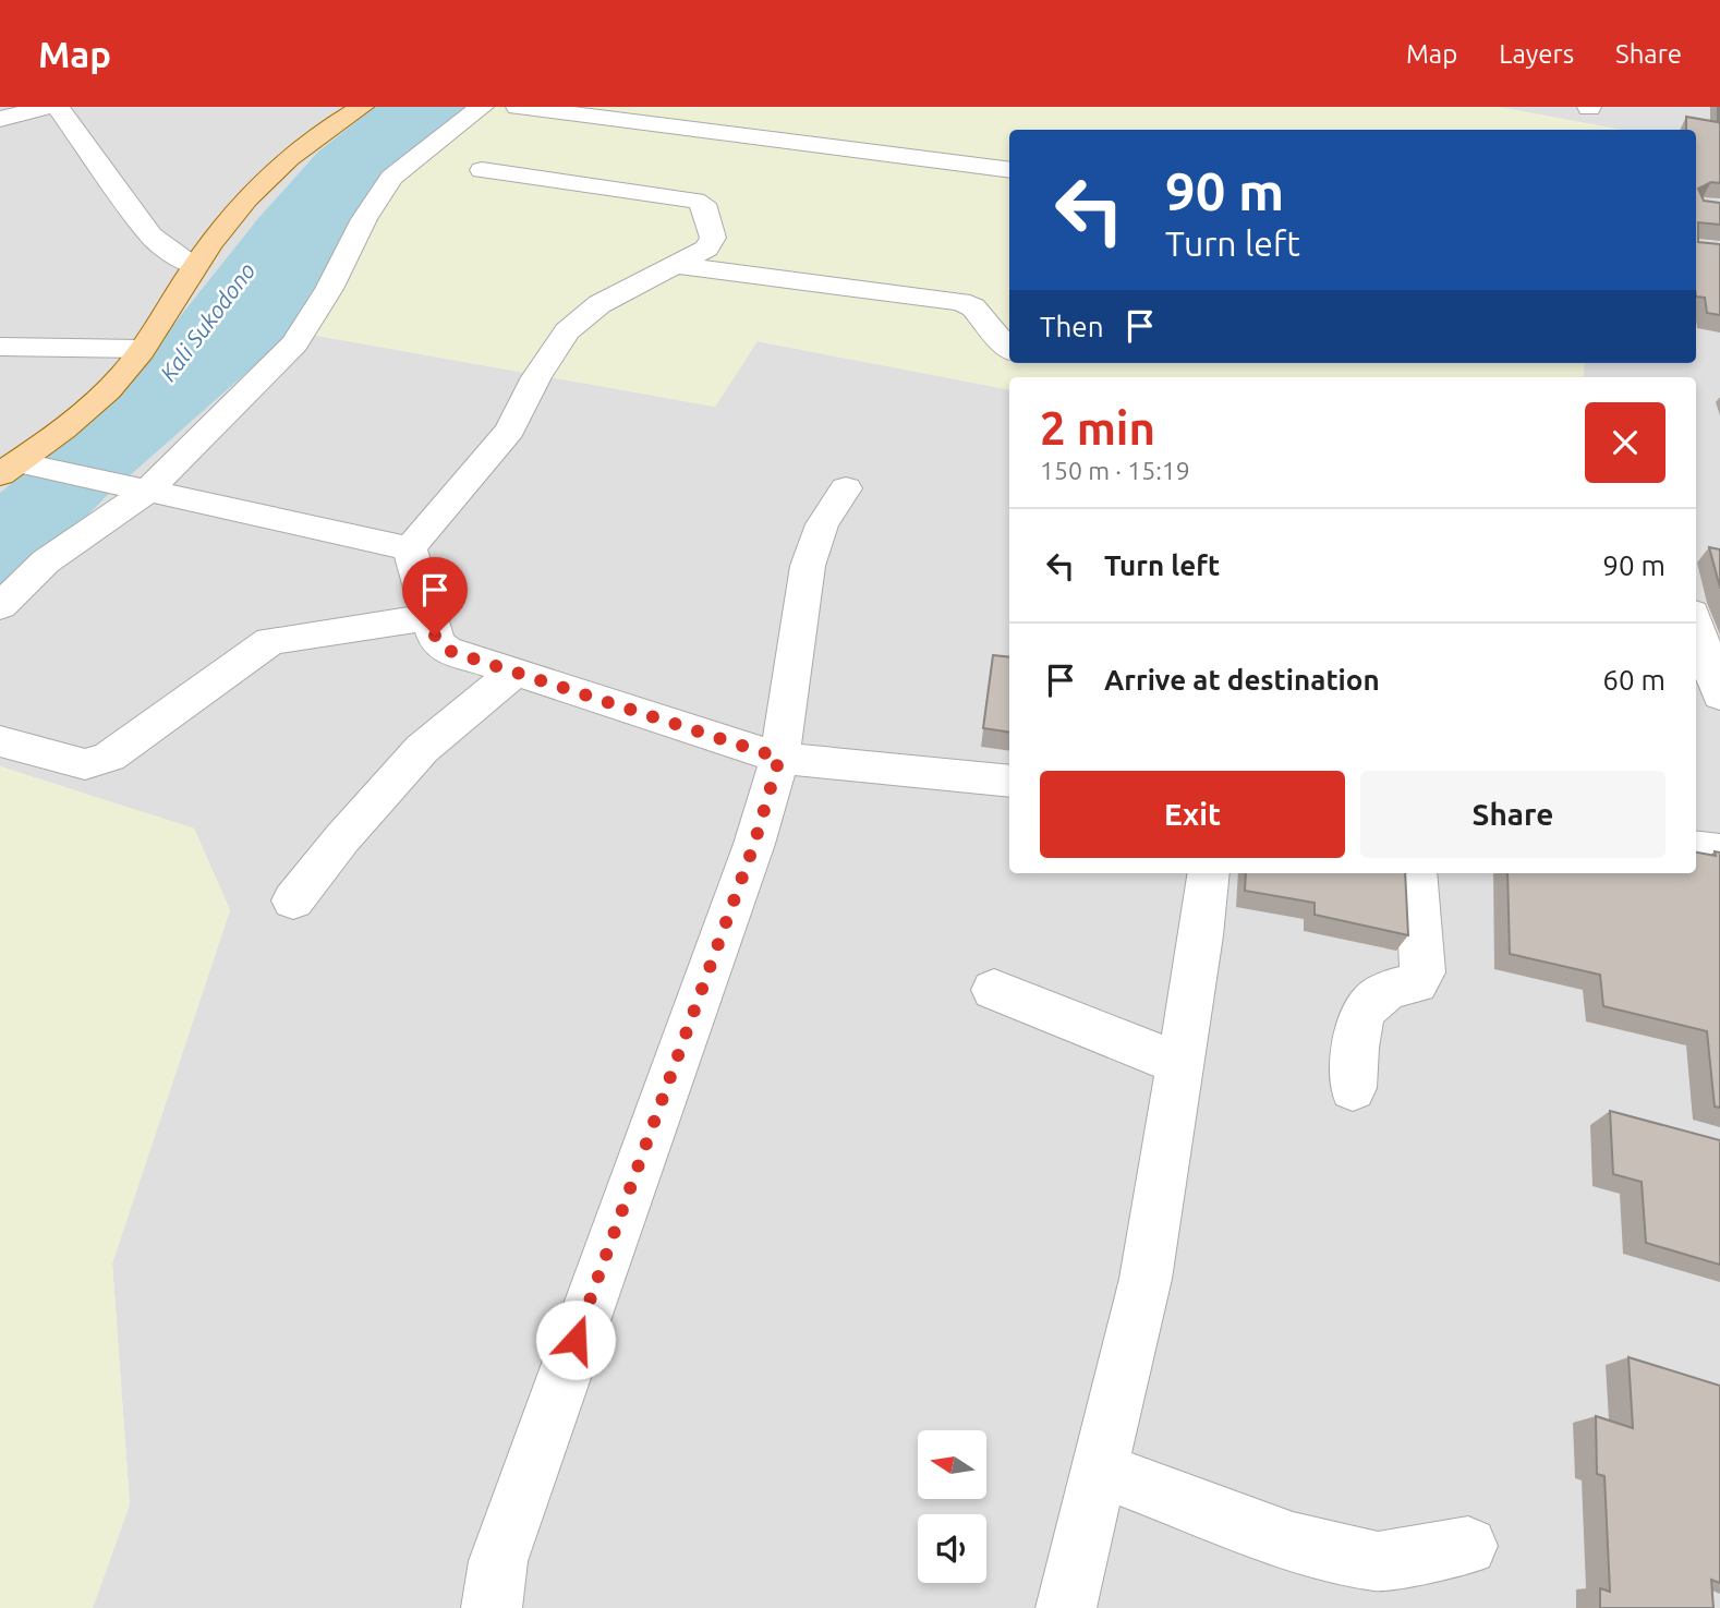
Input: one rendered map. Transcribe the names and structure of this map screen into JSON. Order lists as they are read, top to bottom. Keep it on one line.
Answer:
{"water":["Kali Sukodono"],"north":"left","page":{"header":"Map","nav":["Map","Layers","Share"],"turn":["90 m","Turn left"],"then":"Then","heading":["2 min","150 m · 15:19"],"list":[{"name":"Turn left","value":"90 m"},{"name":"Arrive at destination","value":"60 m"}],"buttons":["Exit","Share"]}}
